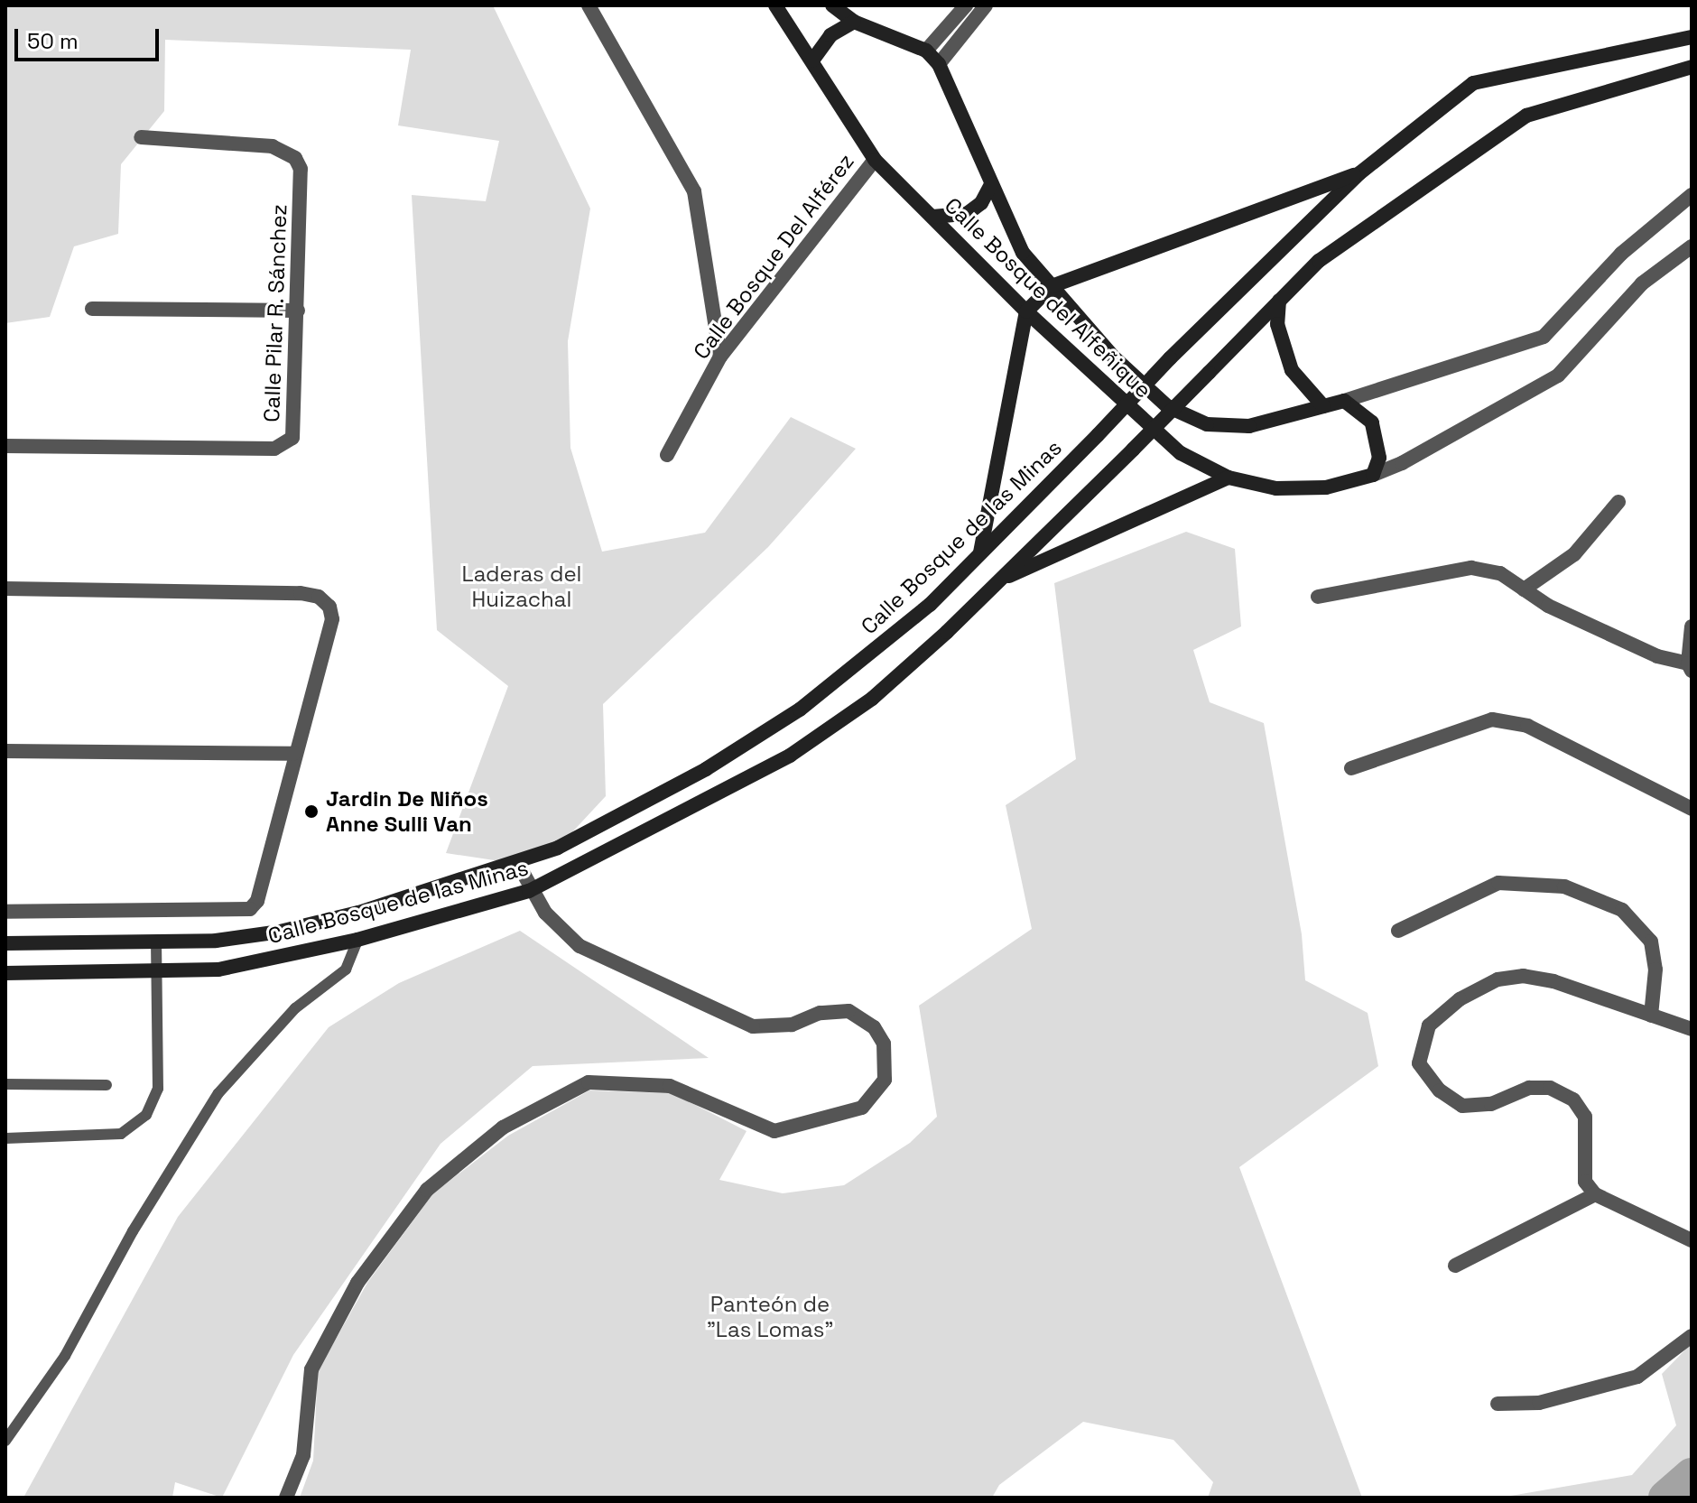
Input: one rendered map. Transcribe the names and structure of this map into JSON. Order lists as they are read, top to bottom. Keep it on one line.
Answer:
{"streets":{"main road":["Calle Bosque del Alfeñique","Calle Bosque de las Minas"],"street":["Calle Bosque Del Alférez","Calle Pilar R. Sánchez"]},"crossings":[["Calle Bosque Del Alférez","Calle Bosque del Alfeñique"]],"parks":["Laderas del Huizachal","Panteón de \"Las Lomas\""],"places":["Jardin De Niños Anne Sulli Van"],"scale_bar":"50 m"}
